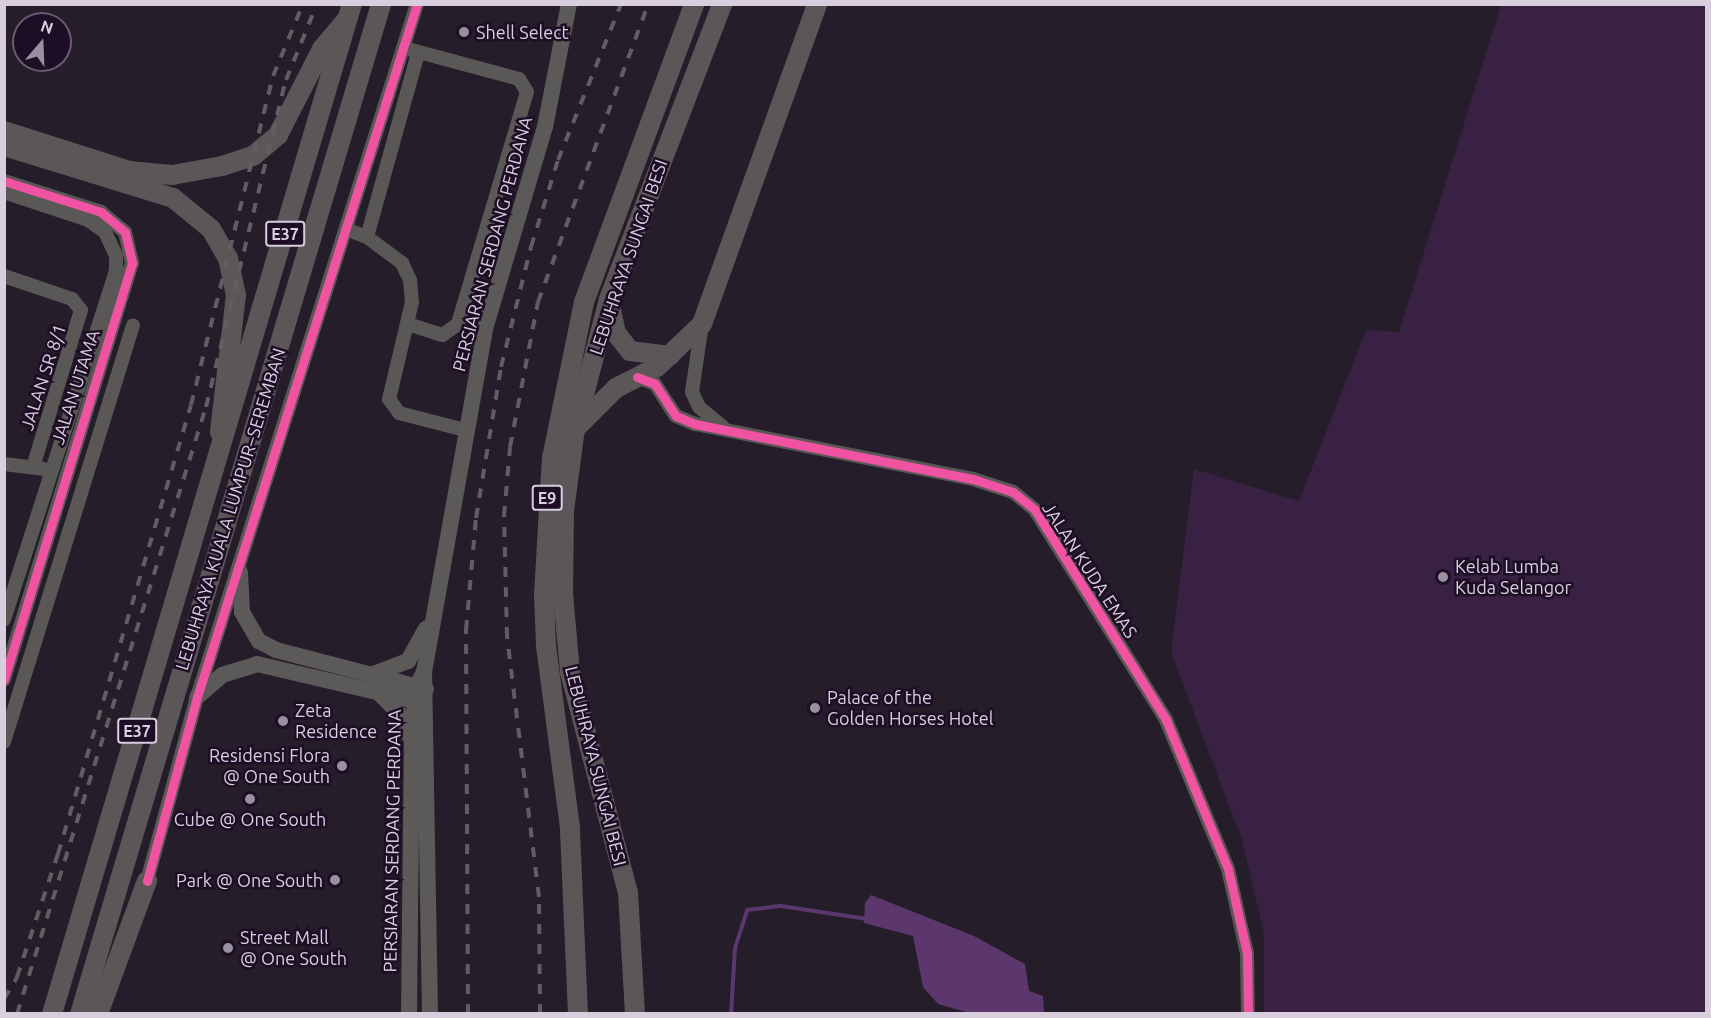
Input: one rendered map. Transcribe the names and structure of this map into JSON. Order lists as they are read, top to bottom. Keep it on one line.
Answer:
{"streets":{"highway":["E37","LEBUHRAYA SUNGAI BESI","E9","LEBUHRAYA KUALA LUMPUR–SEREMBAN"],"main road":["PERSIARAN SERDANG PERDANA"],"street":["JALAN SR 8/1","JALAN UTAMA","JALAN KUDA EMAS"]},"places":["Shell Select","Kelab Lumba Kuda Selangor","Palace of the Golden Horses Hotel","Zeta Residence","Residensi Flora @ One South","Cube @ One South","Park @ One South","Street Mall @ One South"],"north":"top"}
